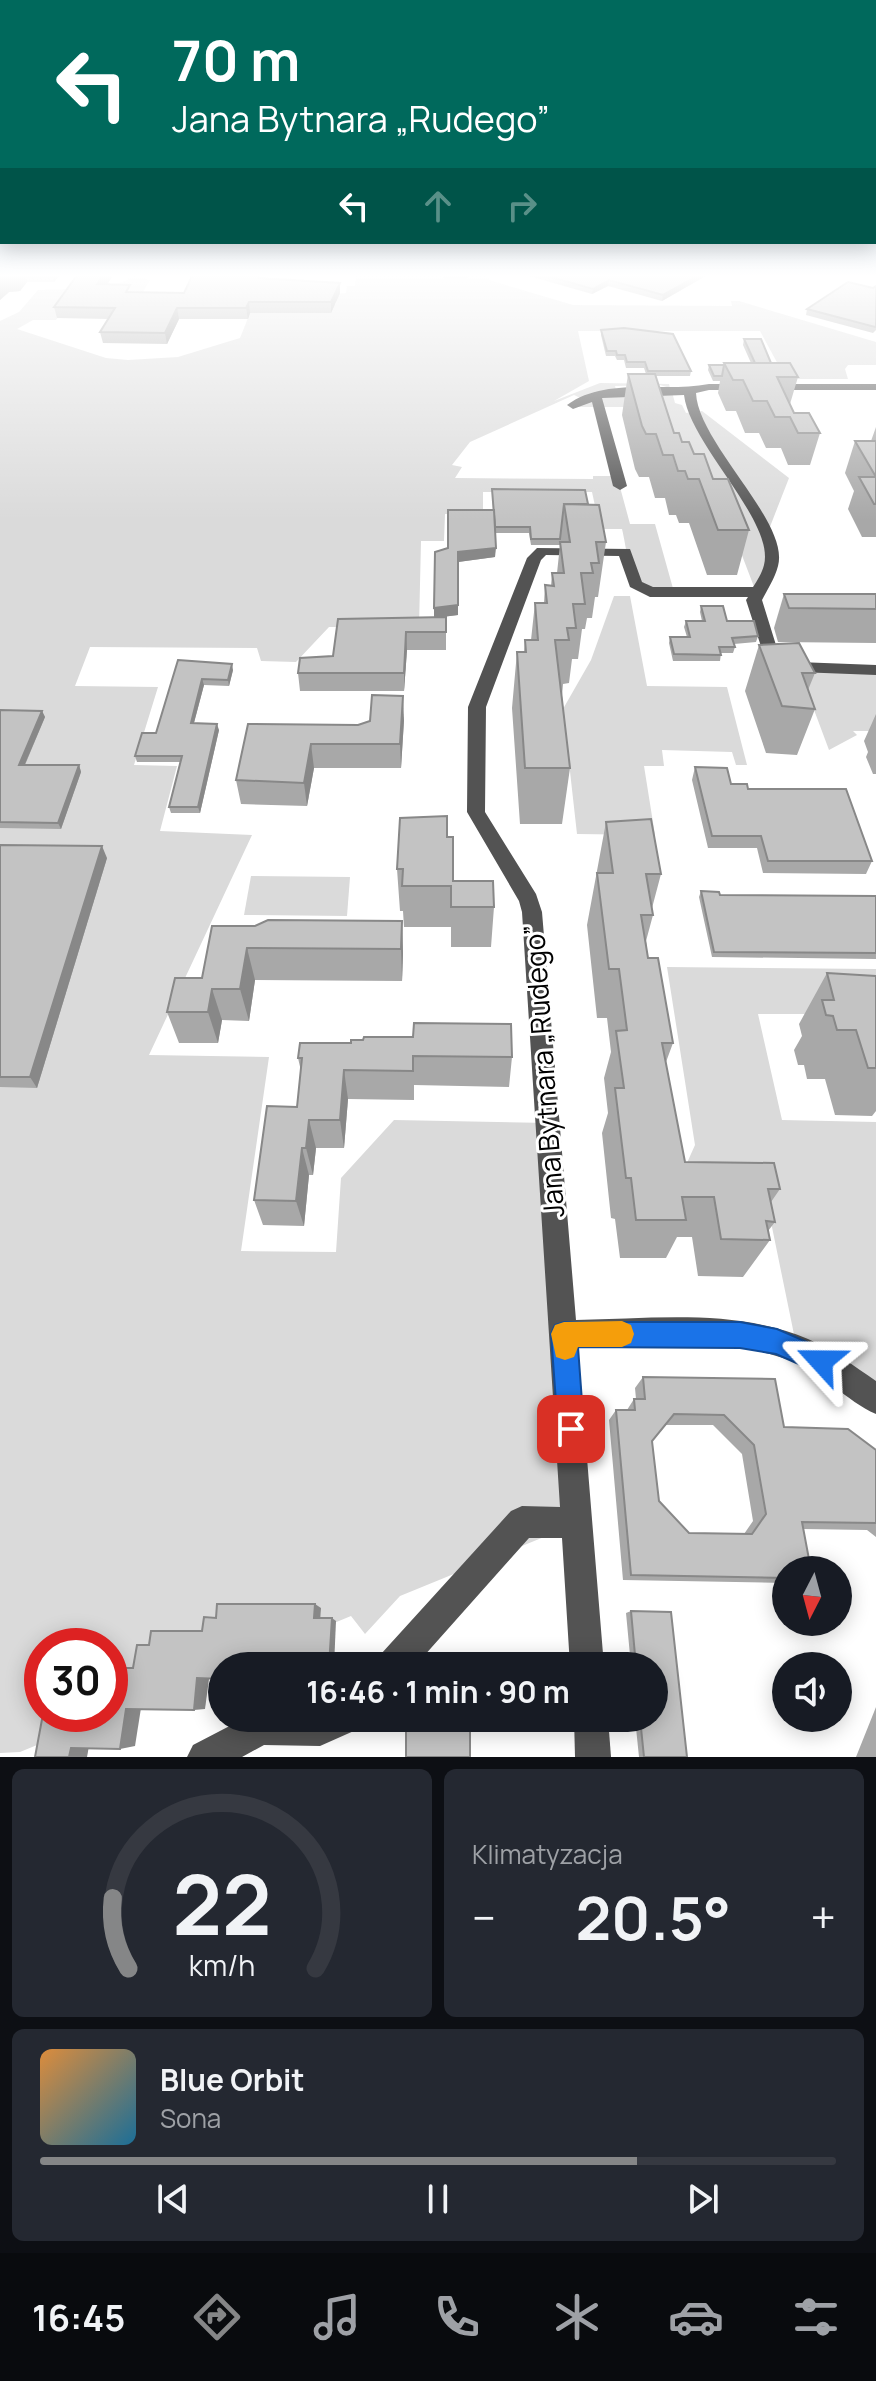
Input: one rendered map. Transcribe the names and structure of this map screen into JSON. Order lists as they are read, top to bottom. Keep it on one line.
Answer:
{"streets":{"street":["Jana Bytnara „Rudego”"]},"north":"bottom","page":{"turn":["70 m","Jana Bytnara „Rudego”"],"limit":"30","trip":"16:46 · 1 min · 90 m","tile":"Klimatyzacja","heat":["−","20.5°","+"],"song":["Blue Orbit","Sona"],"tabs":"16:45","gauge":["22","km/h"]}}
